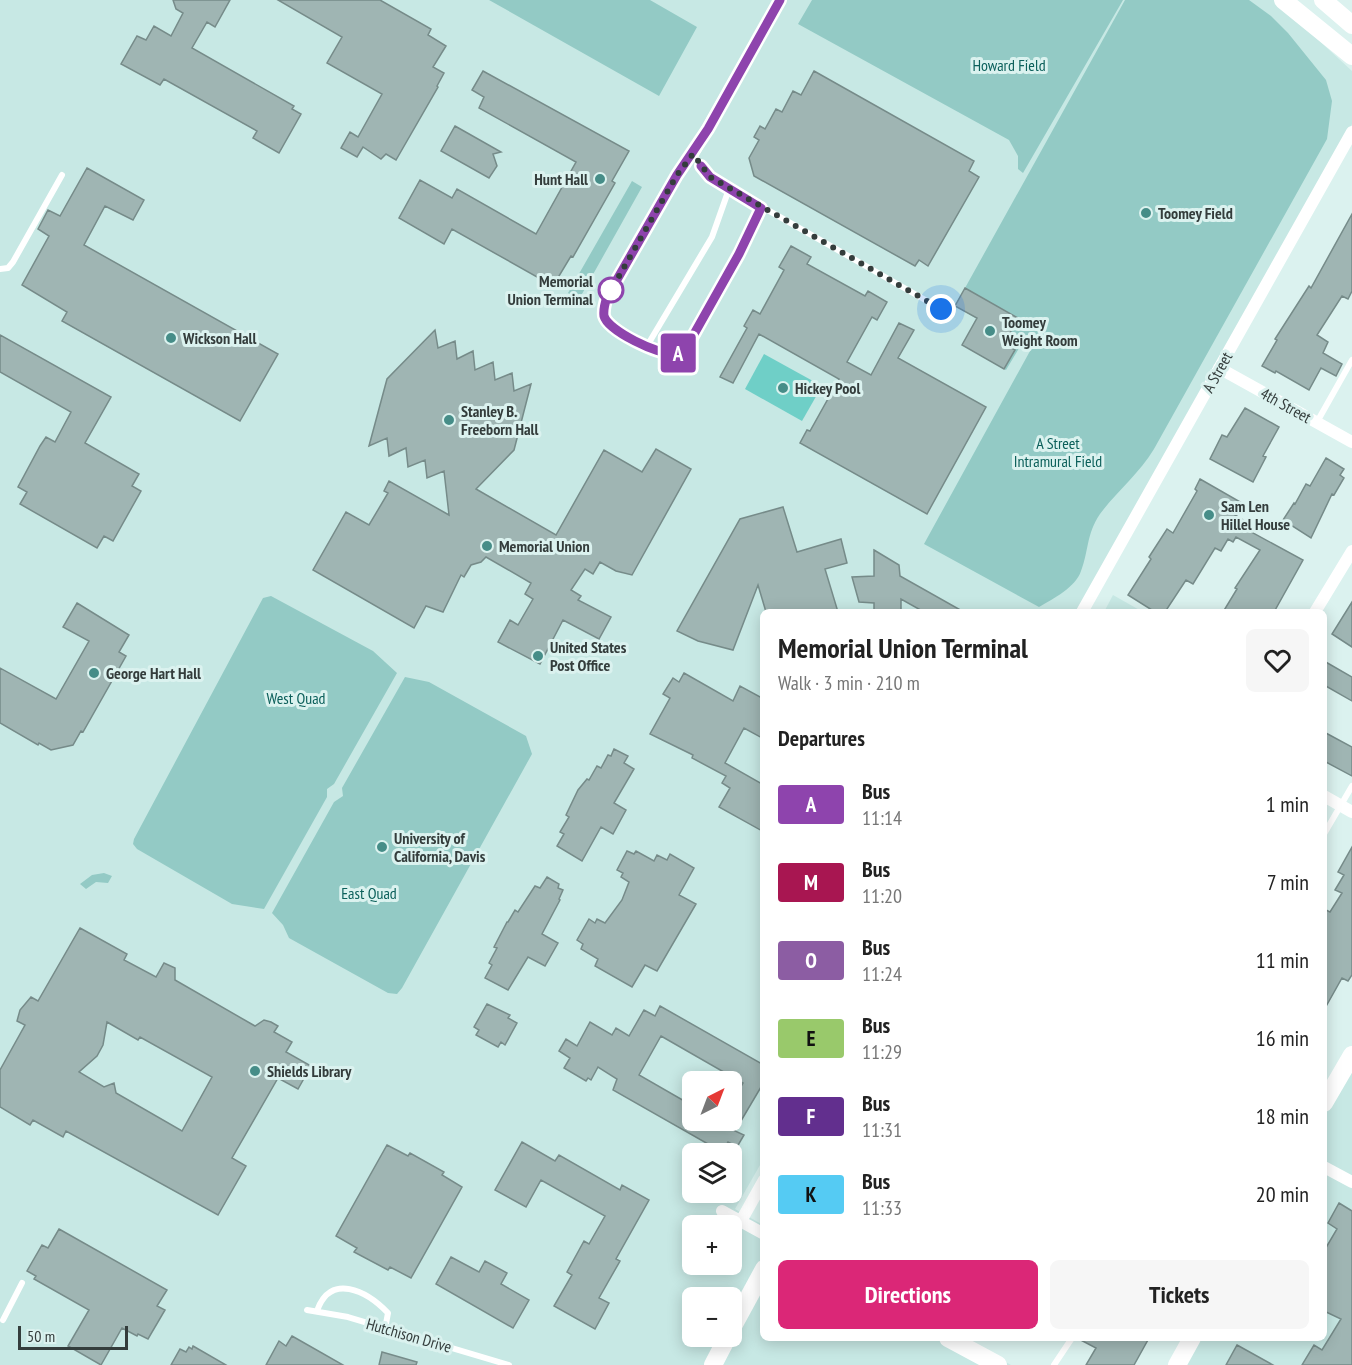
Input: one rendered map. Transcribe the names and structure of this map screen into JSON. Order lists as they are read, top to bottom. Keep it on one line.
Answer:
{"streets":{"street":["A Street","4th Street"],"lane":["Hutchison Drive"]},"crossings":[["A Street","4th Street"]],"parks":["Howard Field","A Street Intramural Field","West Quad","East Quad"],"places":["Hunt Hall","Toomey Field","Memorial Union Terminal","Toomey Weight Room","Wickson Hall","Hickey Pool","Stanley B. Freeborn Hall","Sam Len Hillel House","Memorial Union","United States Post Office","George Hart Hall","University of California, Davis","Shields Library"],"lines":["bus line A"],"scale_bar":"50 m","north":"top right","page":{"on_map":"A","heading":[["Memorial Union Terminal","Walk · 3 min · 210 m"],"Departures"],"list":[{"mark":"A","name":"Bus","note":"11:14","value":"1 min"},{"mark":"M","name":"Bus","note":"11:20","value":"7 min"},{"mark":"O","name":"Bus","note":"11:24","value":"11 min"},{"mark":"E","name":"Bus","note":"11:29","value":"16 min"},{"mark":"F","name":"Bus","note":"11:31","value":"18 min"},{"mark":"K","name":"Bus","note":"11:33","value":"20 min"}],"map_buttons":["+","−"],"buttons":["Directions","Tickets"],"scale":"50 m"}}
